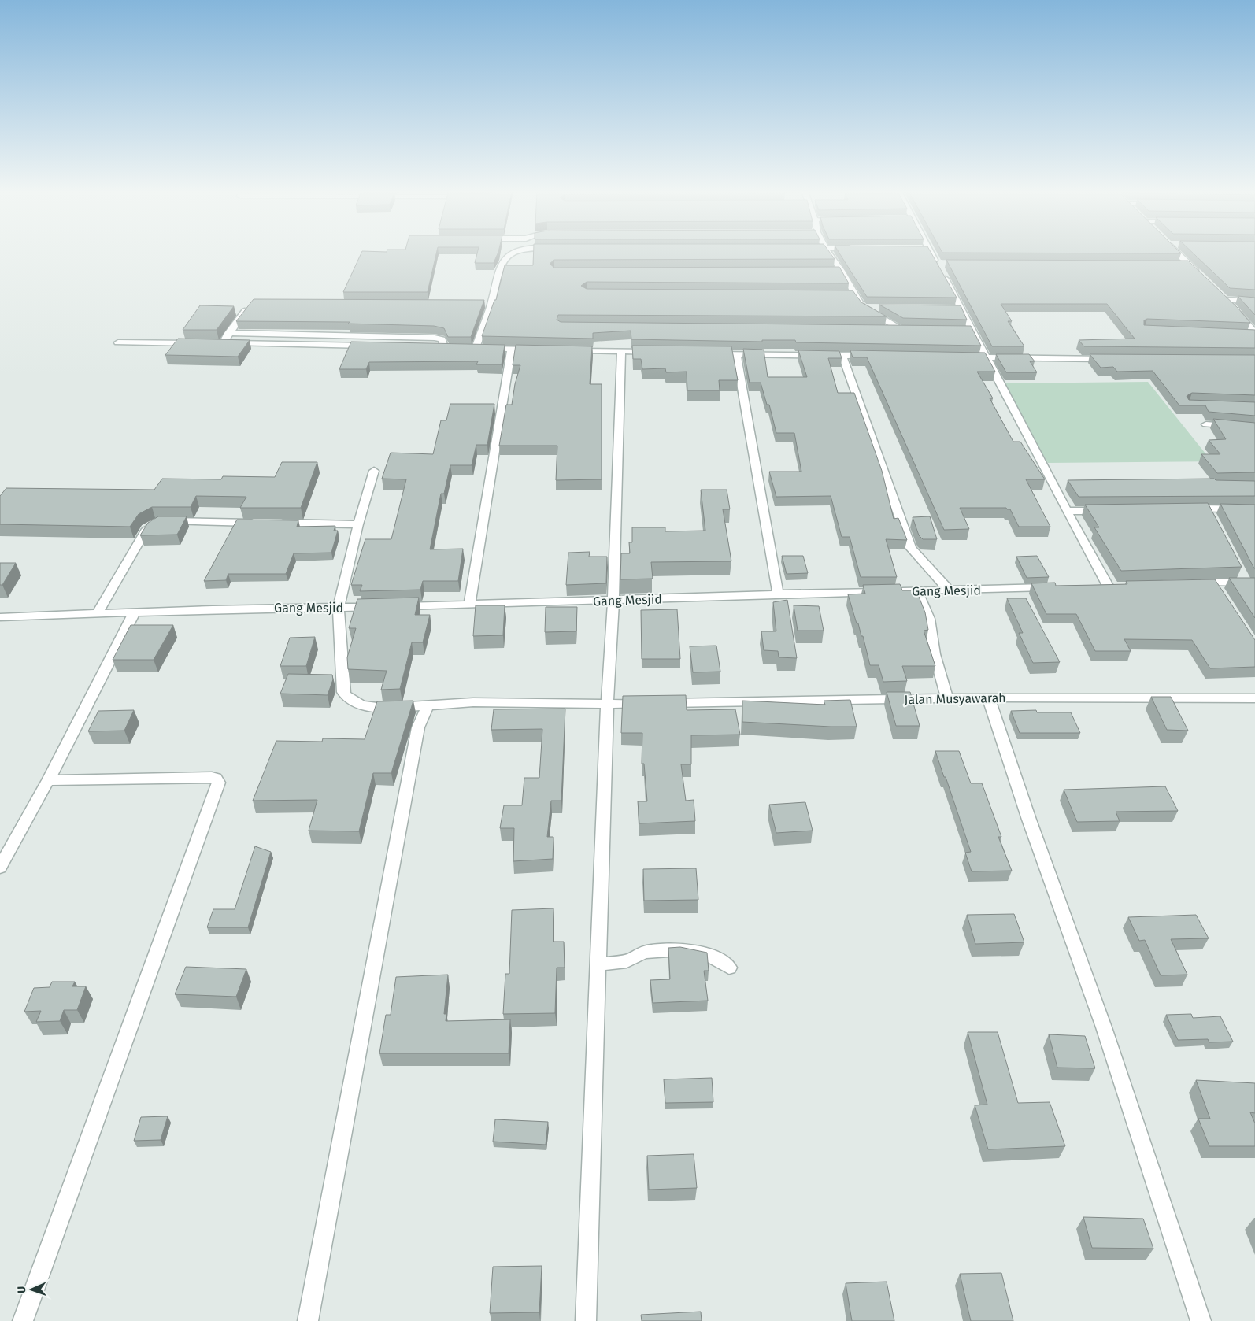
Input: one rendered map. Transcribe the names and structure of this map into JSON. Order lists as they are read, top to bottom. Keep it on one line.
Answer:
{"streets":{"street":["Gang Mesjid","Jalan Musyawarah"]},"crossings":[["Gang Mesjid","Jalan Musyawarah"]],"north":"left"}
